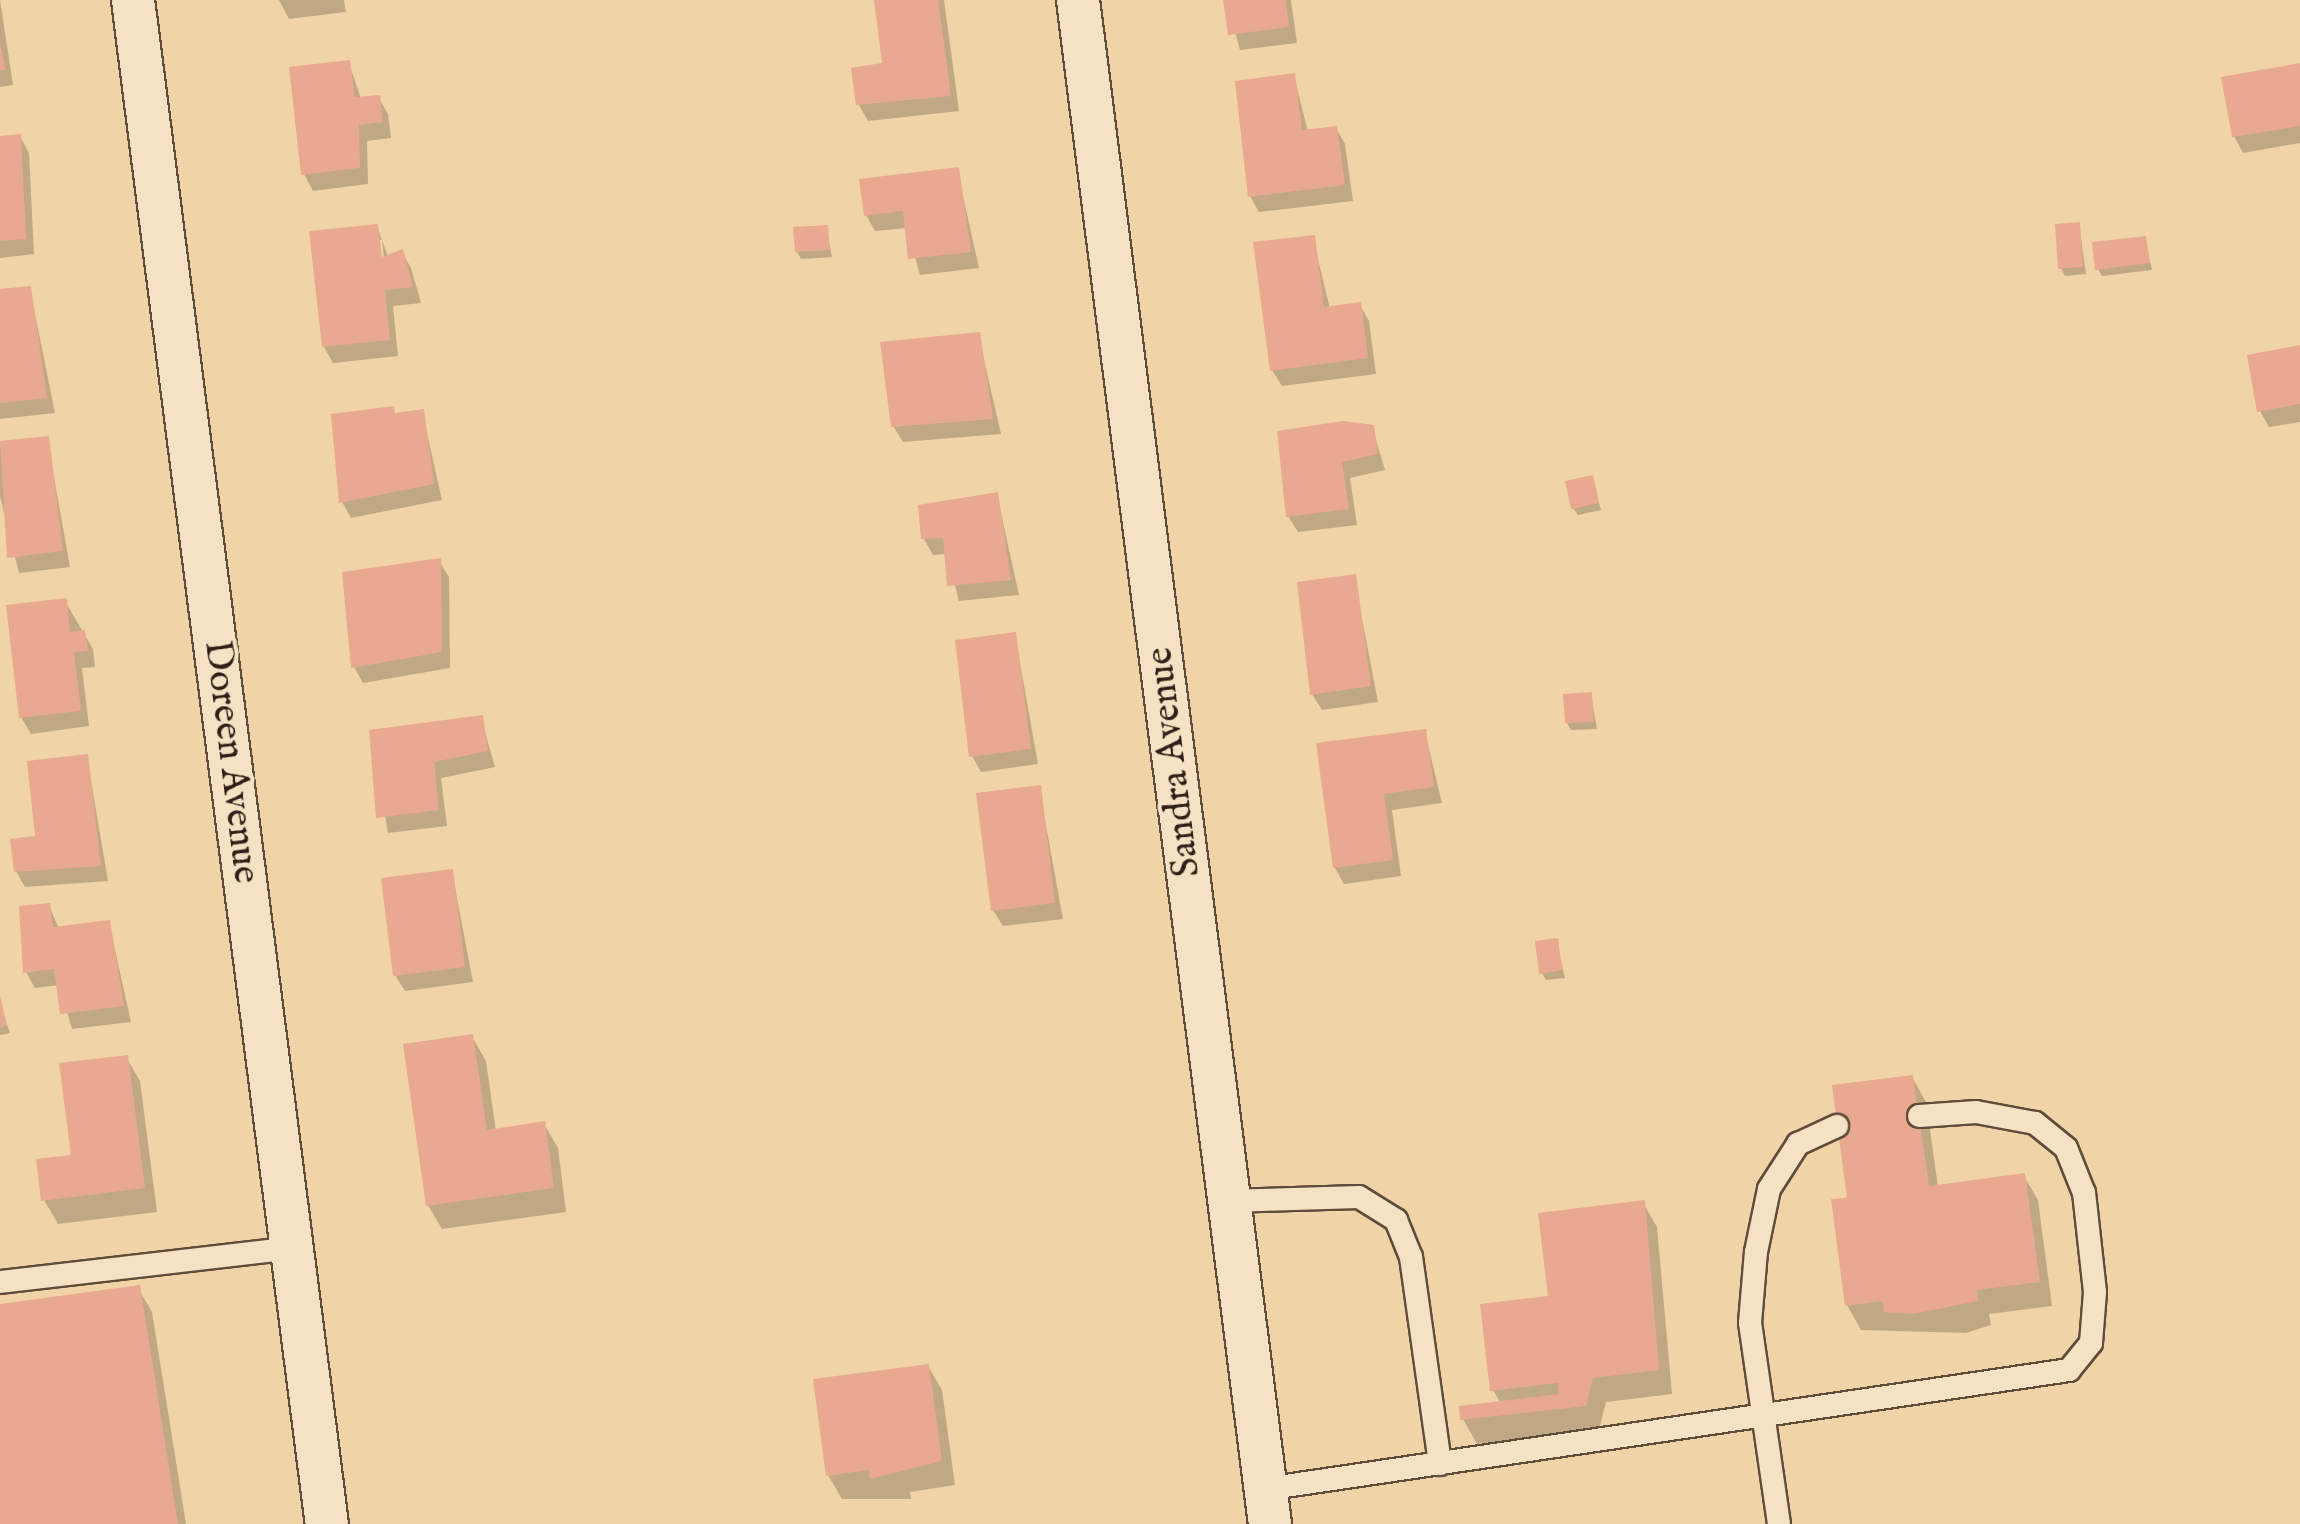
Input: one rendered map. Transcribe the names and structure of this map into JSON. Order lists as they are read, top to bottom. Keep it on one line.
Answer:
{"streets":{"street":["Doreen Avenue","Sandra Avenue"]}}
